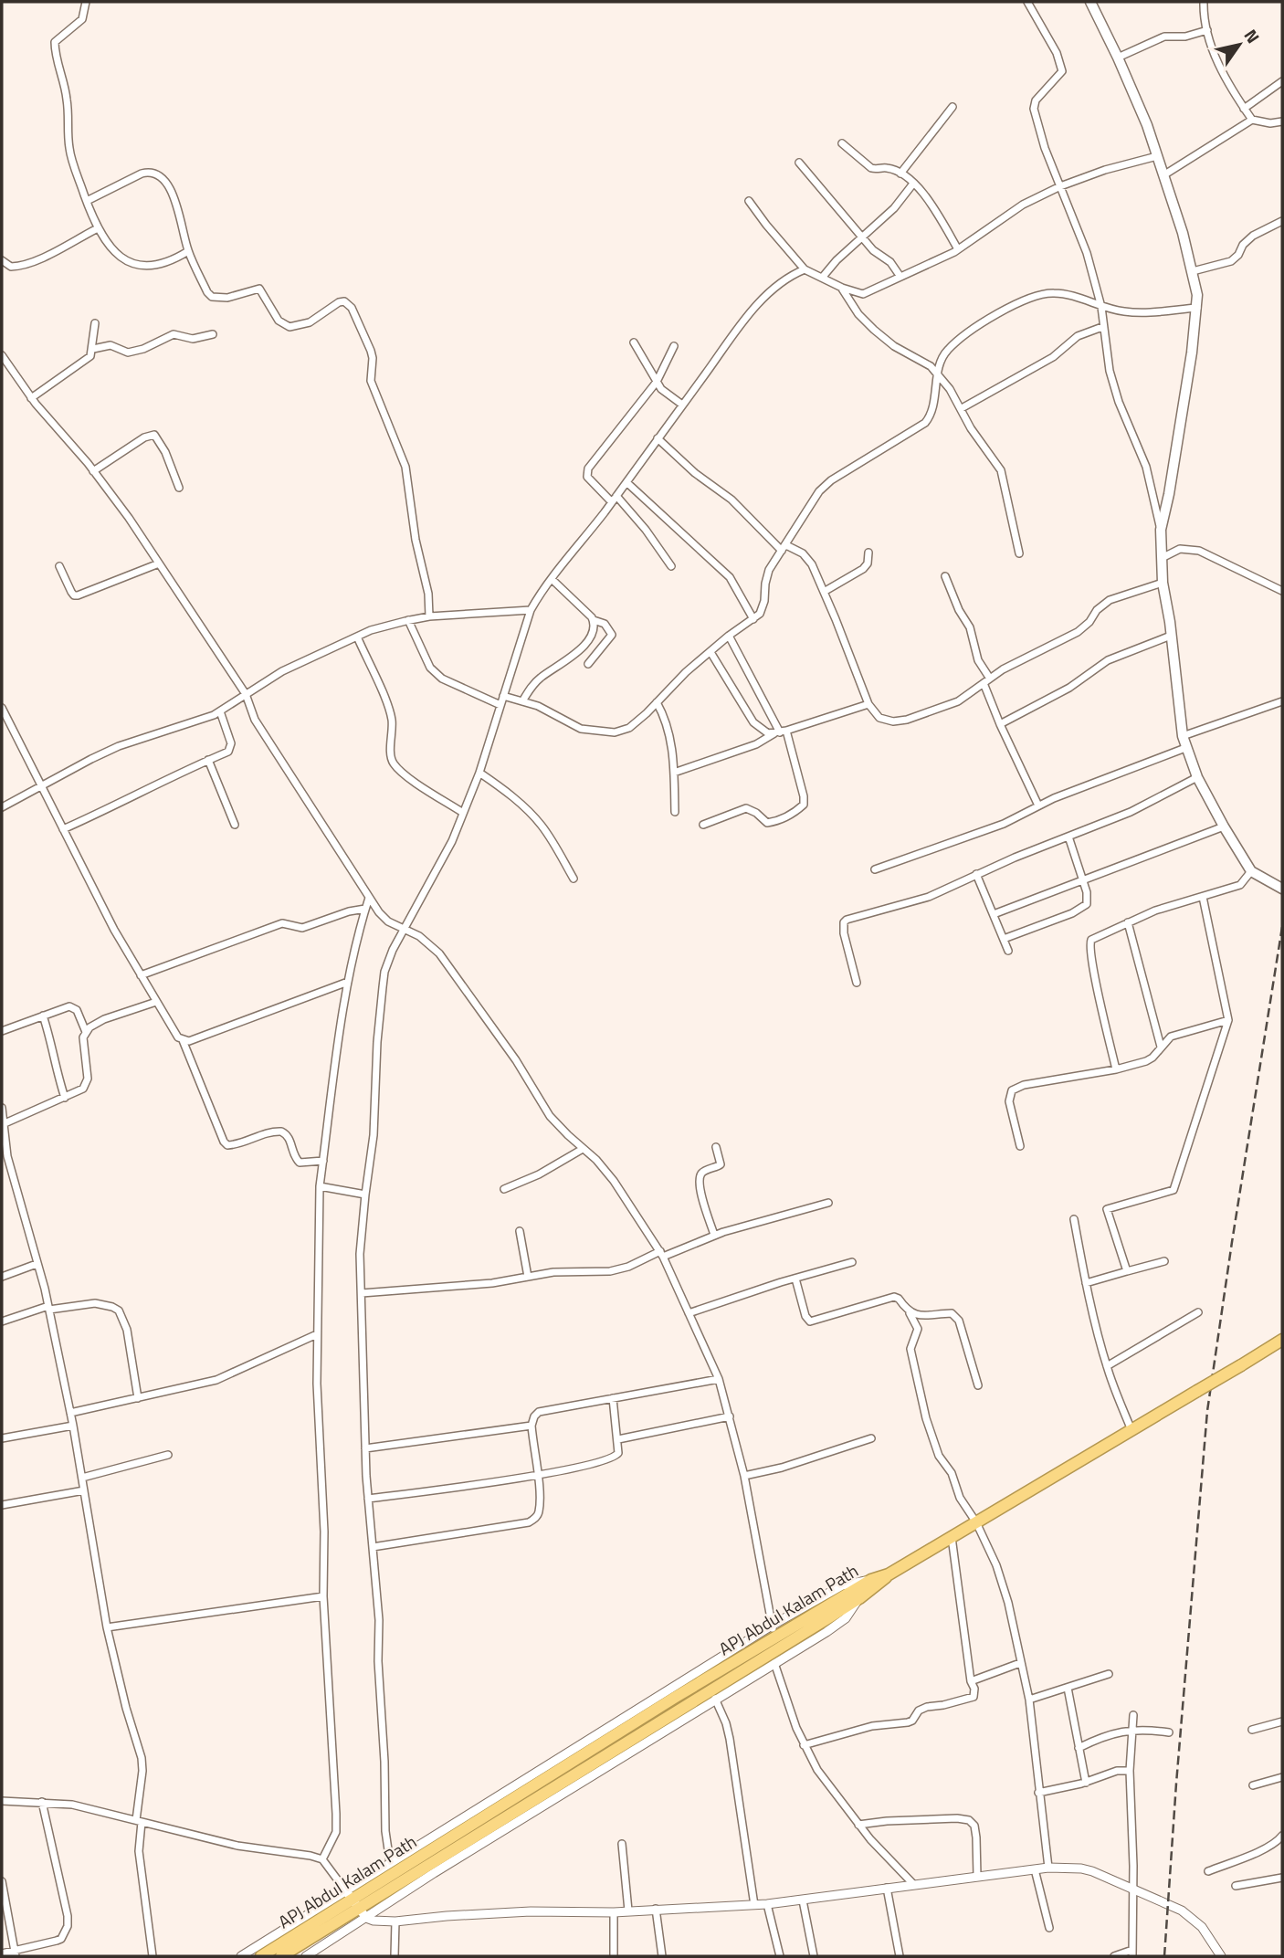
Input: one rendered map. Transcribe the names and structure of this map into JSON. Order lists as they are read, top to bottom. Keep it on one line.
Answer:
{"streets":{"highway":["APJ Abdul Kalam Path"]},"north":"top right"}
